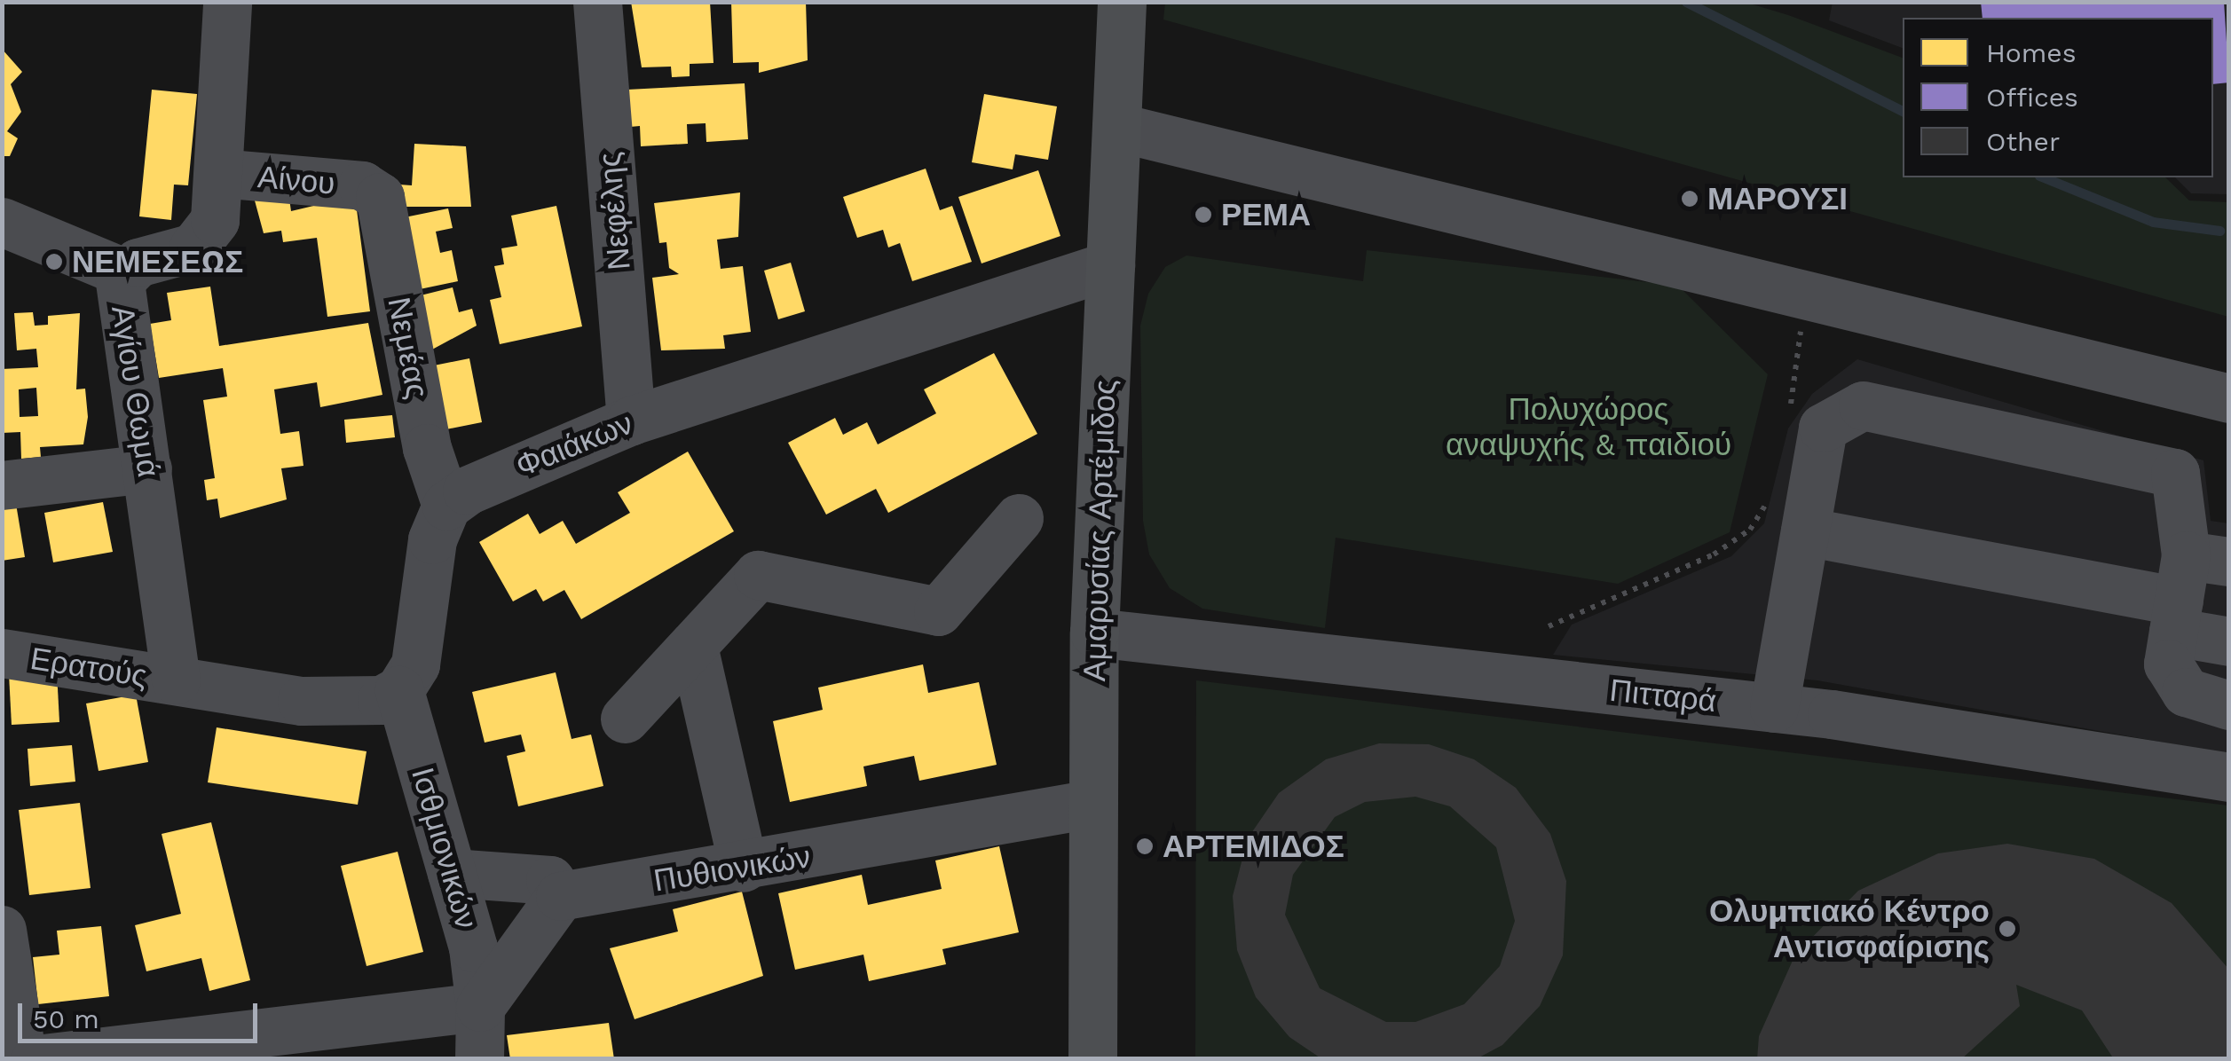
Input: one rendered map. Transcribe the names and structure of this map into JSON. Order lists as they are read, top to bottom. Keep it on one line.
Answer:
{"streets":{"main road":["Αμαρυσίας Αρτέμιδος"],"street":["Αίνου","Νεφέλης","Νεμέας","Αγίου Θωμά","Φαιάκων","Ερατούς","Πιτταρά","Ισθμιονικών","Πυθιονικών"]},"crossings":[["Αίνου","Νεμέας"],["Αίνου","Αγίου Θωμά"],["Νεφέλης","Φαιάκων"],["Νεμέας","Φαιάκων"],["Αγίου Θωμά","Ερατούς"],["Φαιάκων","Αμαρυσίας Αρτέμιδος"],["Αμαρυσίας Αρτέμιδος","Πιτταρά"],["Αμαρυσίας Αρτέμιδος","Πυθιονικών"]],"parks":["Πολυχώρος αναψυχής & παιδιού"],"places":["ΜΑΡΟΥΣΙ","ΡΕΜΑ","ΝΕΜΕΣΕΩΣ","ΑΡΤΕΜΙΔΟΣ","Ολυμπιακό Κέντρο Αντισφαίρισης"],"legend":["Homes","Offices","Other"],"scale_bar":"50 m"}
